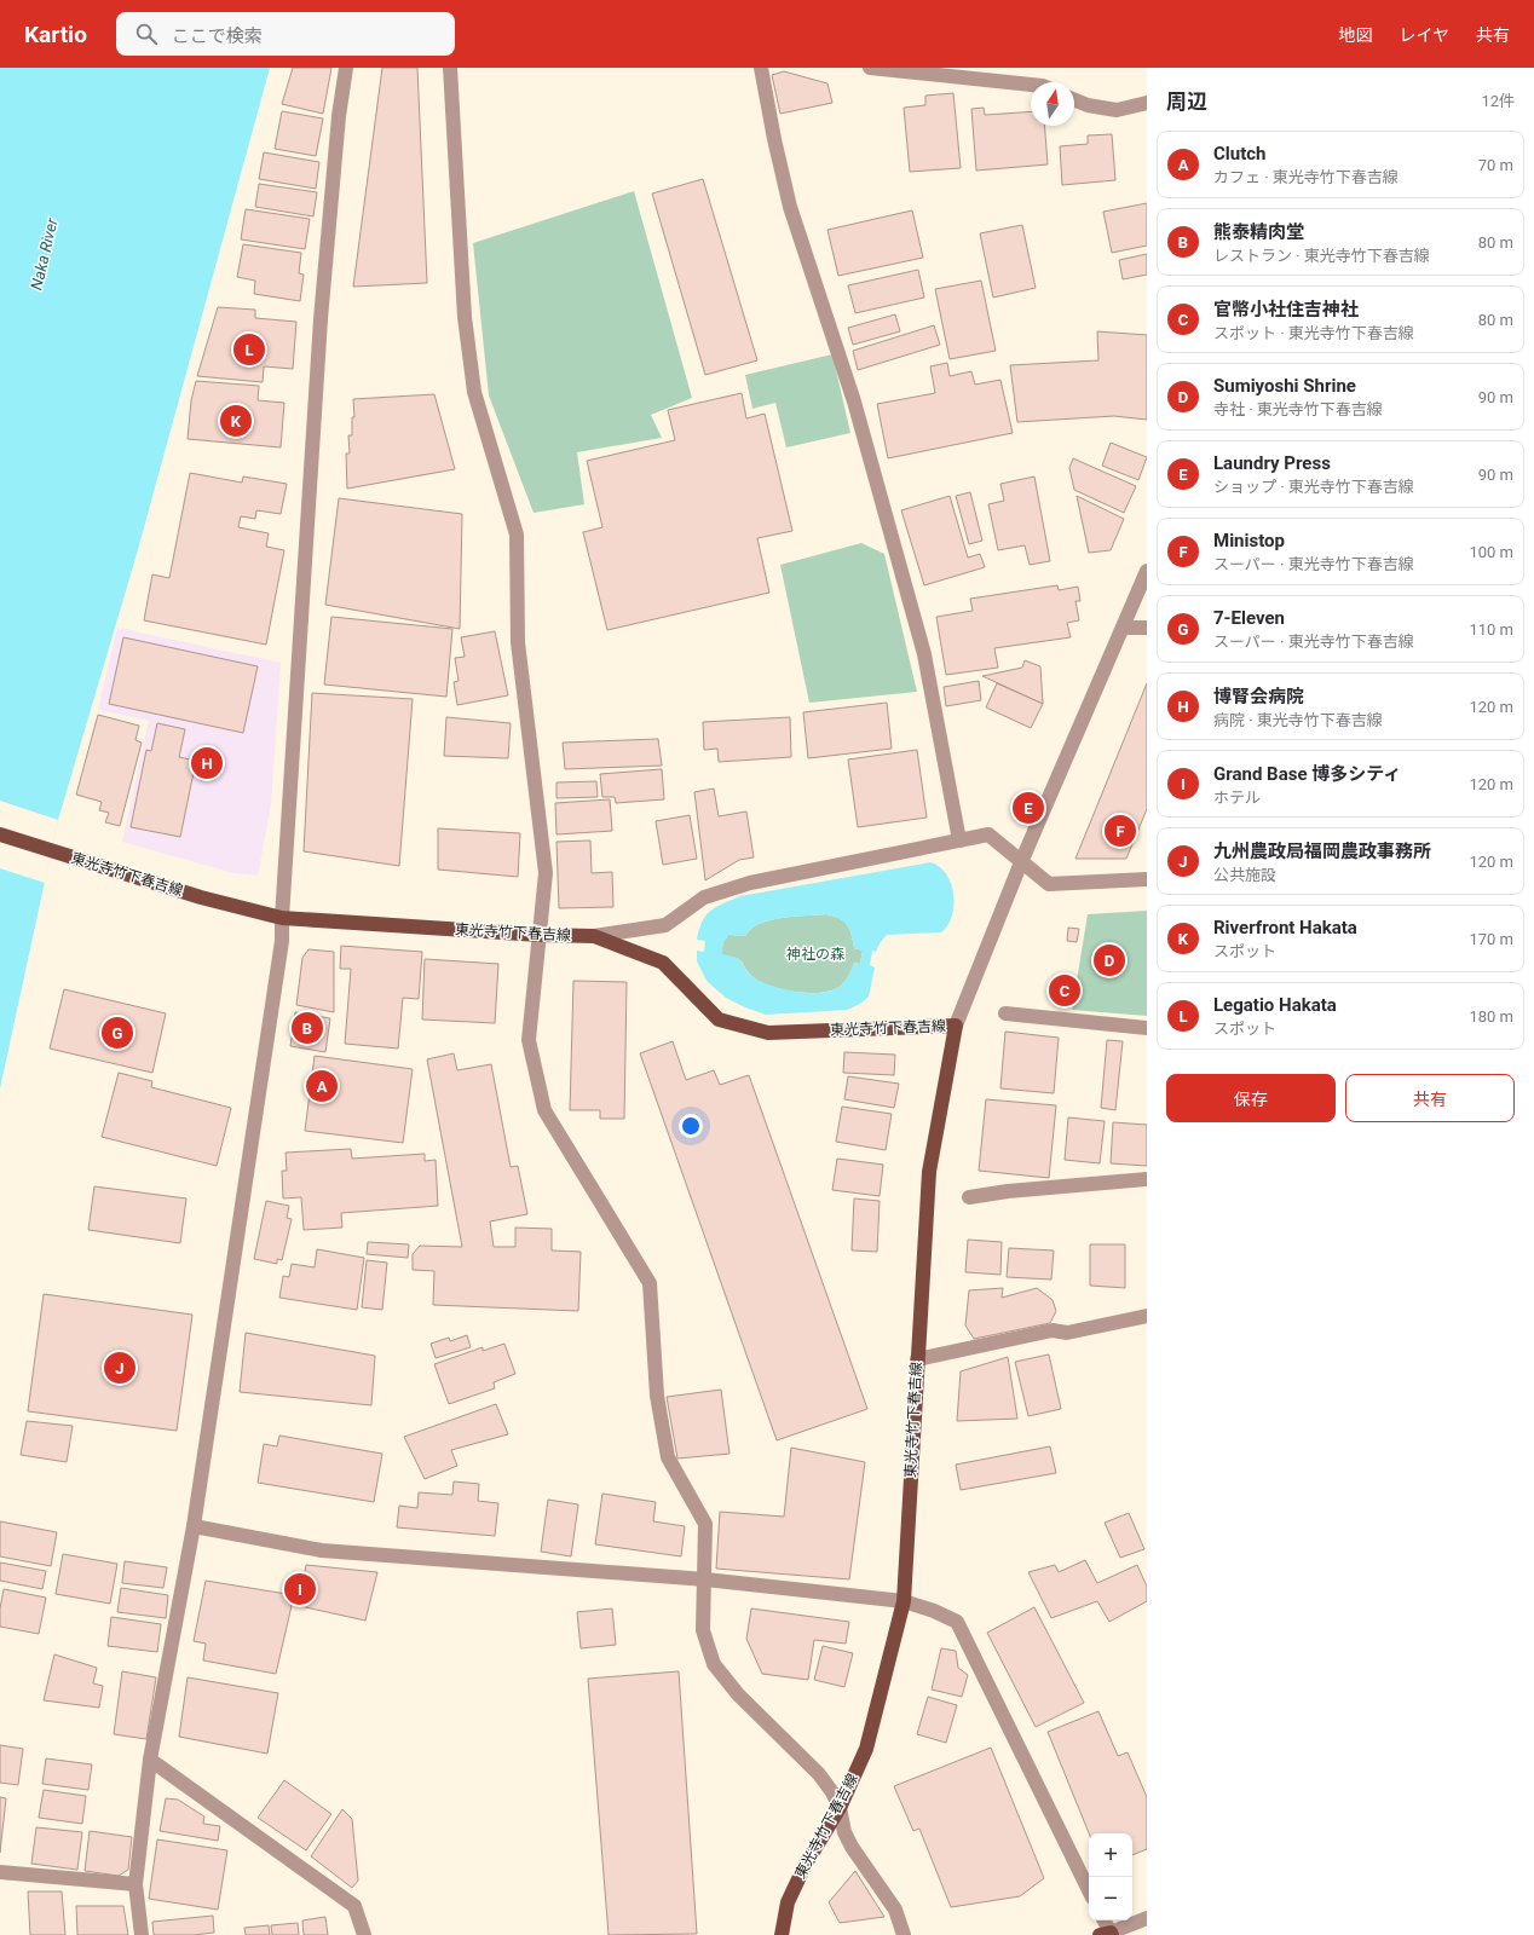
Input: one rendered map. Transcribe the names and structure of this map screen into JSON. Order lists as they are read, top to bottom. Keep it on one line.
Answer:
{"streets":{"main road":["東光寺竹下春吉線"]},"water":["Naka River"],"parks":["神社の森"],"north":"top","page":{"header":"Kartio","search":"ここで検索","nav":["地図","レイヤ","共有"],"heading":["周辺","12件"],"list":[{"mark":"A","name":"Clutch","note":"カフェ · 東光寺竹下春吉線","value":"70 m"},{"mark":"B","name":"熊泰精肉堂","note":"レストラン · 東光寺竹下春吉線","value":"80 m"},{"mark":"C","name":"官幣小社住吉神社","note":"スポット · 東光寺竹下春吉線","value":"80 m"},{"mark":"D","name":"Sumiyoshi Shrine","note":"寺社 · 東光寺竹下春吉線","value":"90 m"},{"mark":"E","name":"Laundry Press","note":"ショップ · 東光寺竹下春吉線","value":"90 m"},{"mark":"F","name":"Ministop","note":"スーパー · 東光寺竹下春吉線","value":"100 m"},{"mark":"G","name":"7-Eleven","note":"スーパー · 東光寺竹下春吉線","value":"110 m"},{"mark":"H","name":"博腎会病院","note":"病院 · 東光寺竹下春吉線","value":"120 m"},{"mark":"I","name":"Grand Base 博多シティ","note":"ホテル","value":"120 m"},{"mark":"J","name":"九州農政局福岡農政事務所","note":"公共施設","value":"120 m"},{"mark":"K","name":"Riverfront Hakata","note":"スポット","value":"170 m"},{"mark":"L","name":"Legatio Hakata","note":"スポット","value":"180 m"}],"pins":["L","K","H","E","F","D","C","B","G","A","J","I"],"buttons":["保存","共有"],"map_buttons":["+","−"]}}
